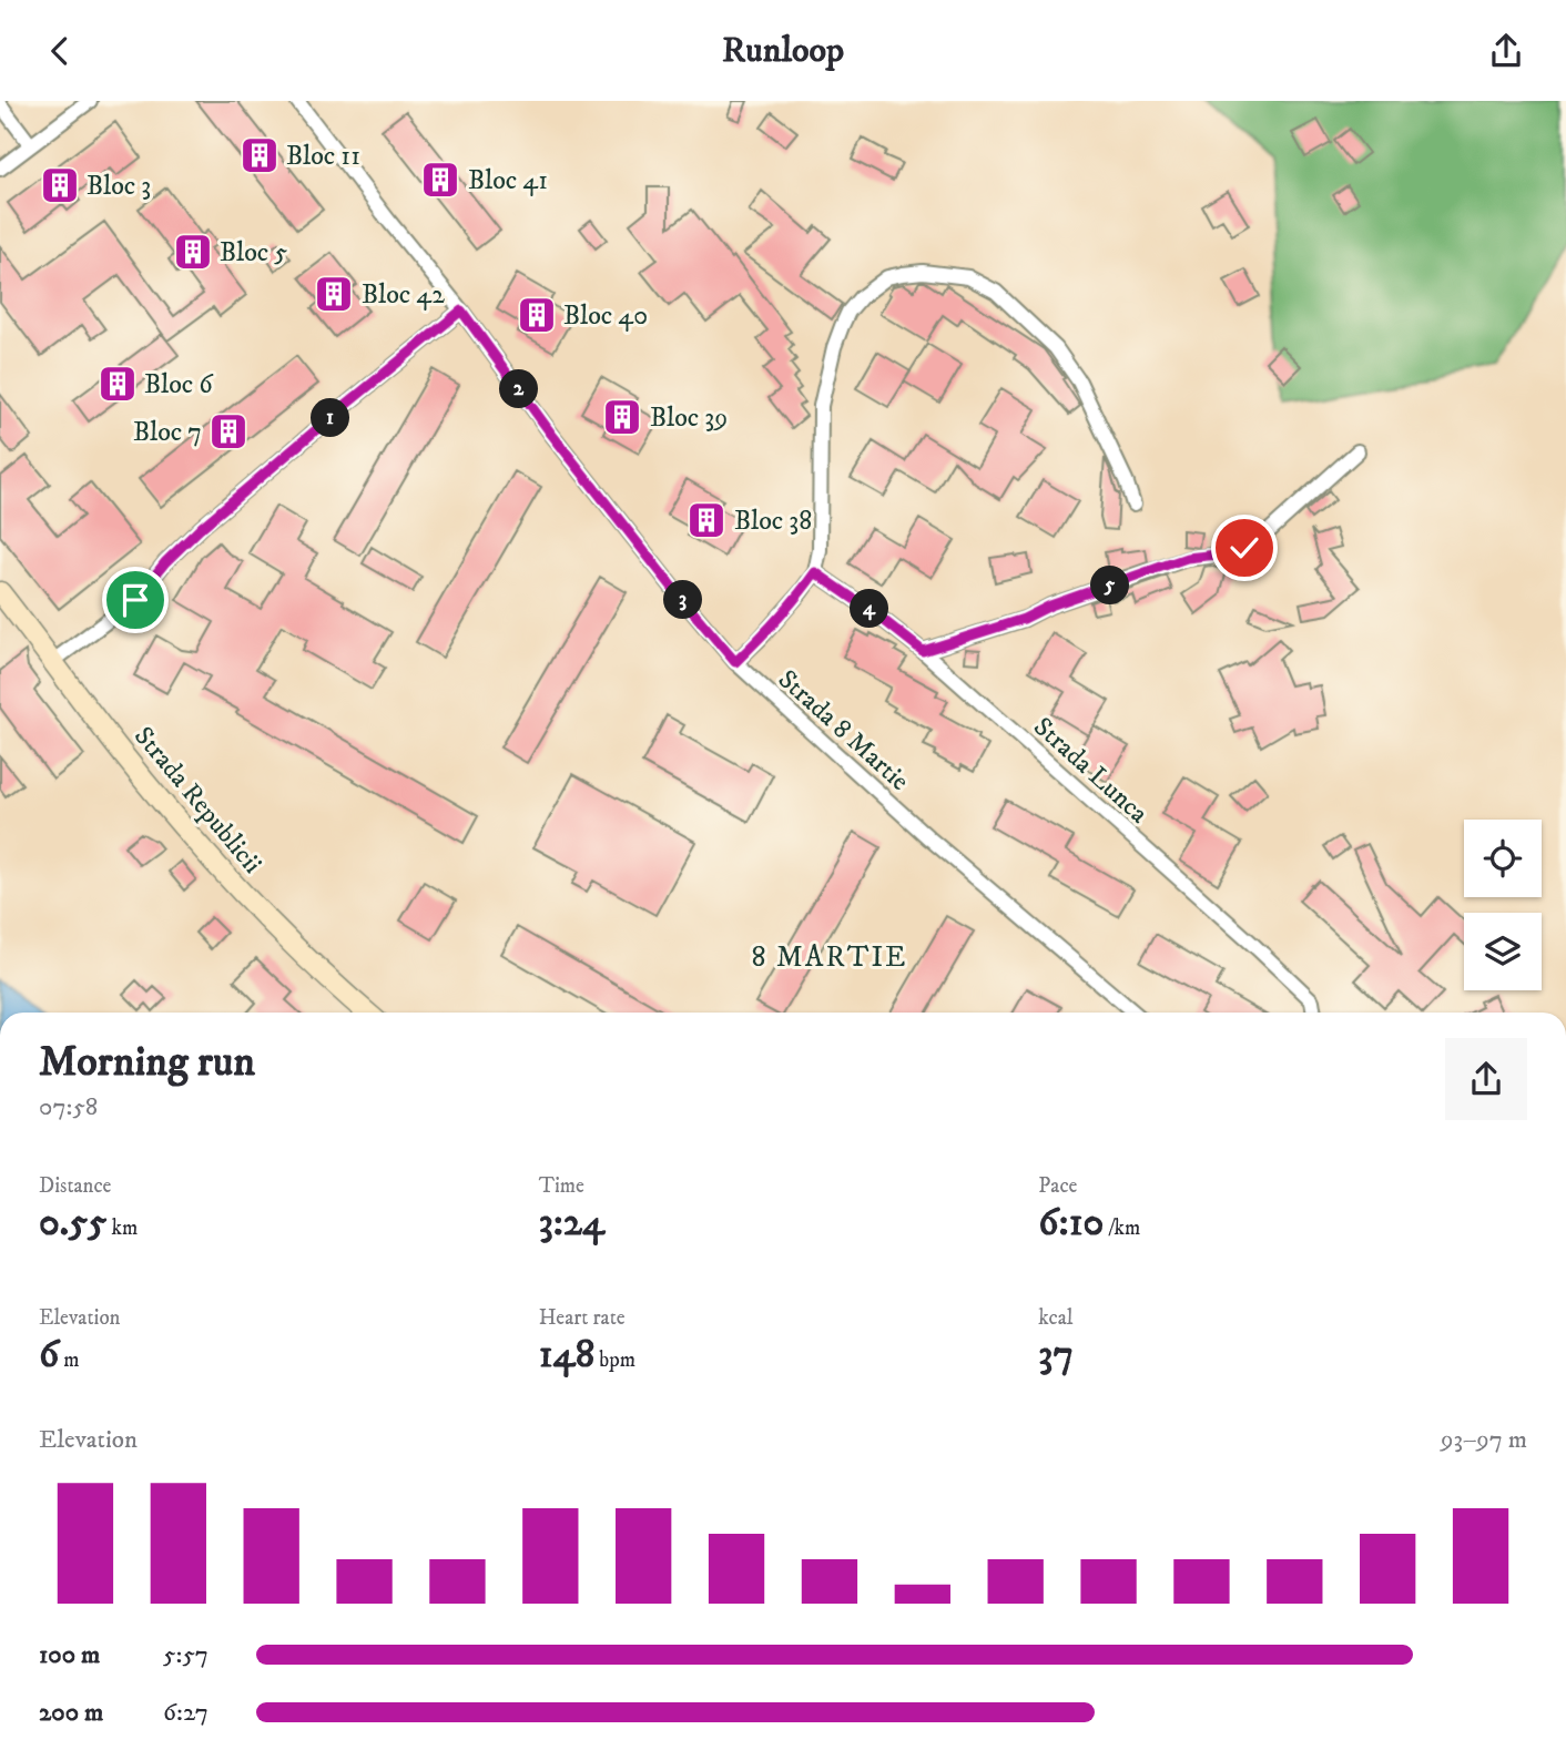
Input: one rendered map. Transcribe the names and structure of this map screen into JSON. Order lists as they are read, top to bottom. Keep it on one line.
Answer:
{"streets":{"main road":["Strada Republicii"],"street":["Strada 8 Martie","Strada Lunca"]},"districts":["8 MARTIE"],"places":{"building":["Bloc 11","Bloc 41","Bloc 3","Bloc 5","Bloc 42","Bloc 40","Bloc 6","Bloc 39","Bloc 7","Bloc 38"]},"page":{"header":"Runloop","pins":["2","1","5","3","4"],"heading":["Morning run","07:58"],"stats":[["Distance","0.55 km"],["Time","3:24"],["Pace","6:10 /km"],["Elevation","6 m"],["Heart rate","148 bpm"],["kcal","37"]],"chart":["Elevation","93–97 m"],"list":[{"name":"100 m","note":"5:57"},{"name":"200 m","note":"6:27"}]}}
